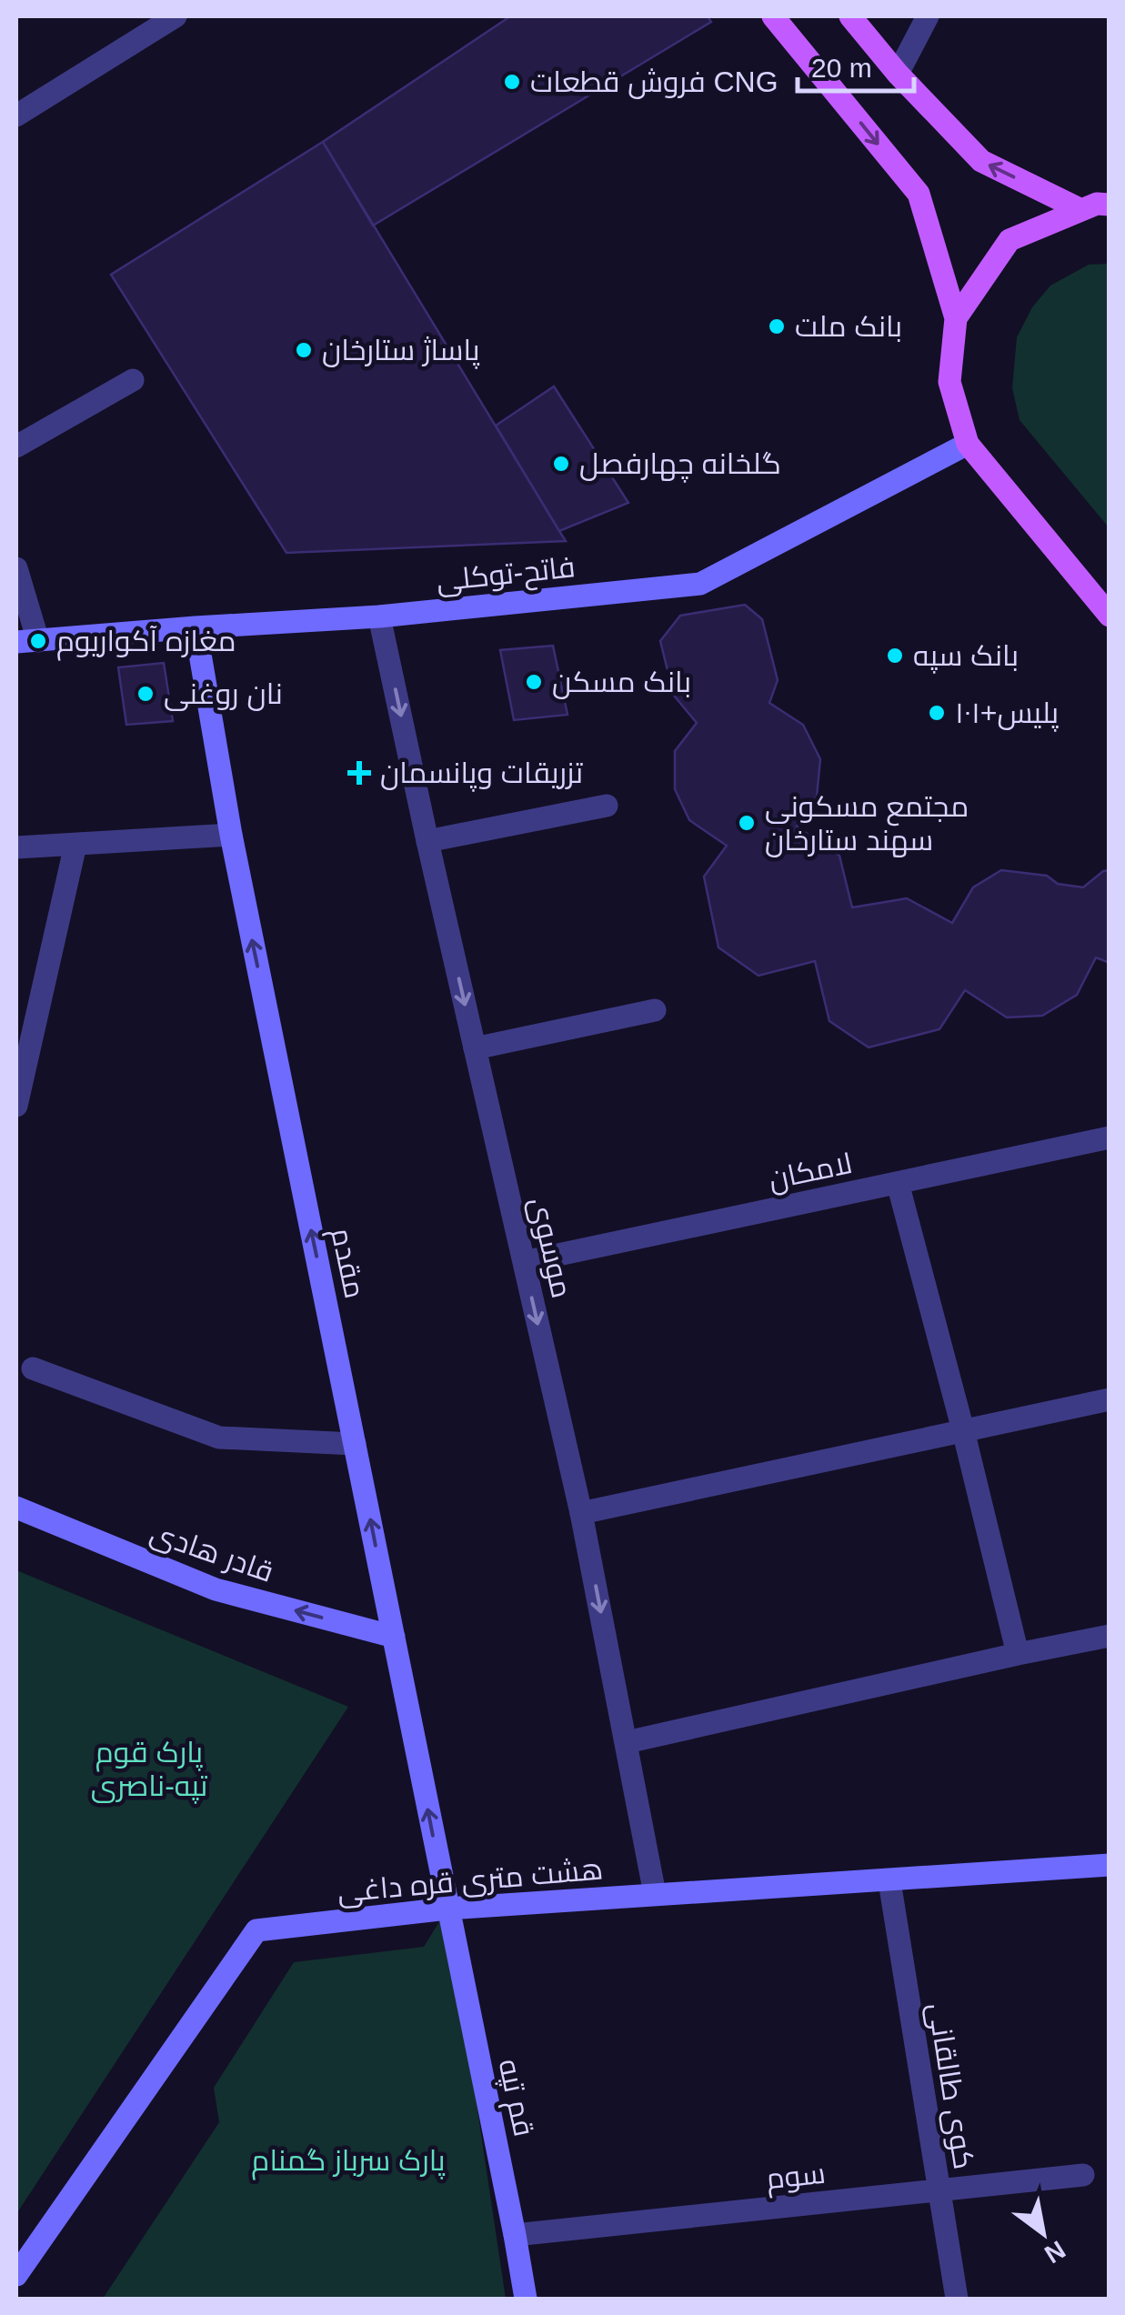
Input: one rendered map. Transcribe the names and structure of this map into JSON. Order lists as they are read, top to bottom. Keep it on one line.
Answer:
{"streets":{"street":["فاتح-توکلی","لامکان","موسوی","مقدم","قادر هادی","هشت متری قره داغی","کوی طالقانی","قم تپه","سوم"]},"crossings":[["فاتح-توکلی","موسوی"],["فاتح-توکلی","مقدم"],["لامکان","موسوی"],["موسوی","هشت متری قره داغی"],["مقدم","قادر هادی"],["مقدم","هشت متری قره داغی"],["مقدم","قم تپه"],["هشت متری قره داغی","کوی طالقانی"],["هشت متری قره داغی","قم تپه"],["کوی طالقانی","سوم"],["قم تپه","سوم"]],"one_way":["موسوی","مقدم"],"parks":["پارک قوم تپه-ناصری","پارک سرباز گمنام"],"places":{"other":["فروش قطعات CNG","بانک ملت","پاساژ ستارخان","گلخانه چهارفصل","مغازه آکواریوم","بانک سپه","بانک مسکن","نان روغنی","پلیس+۱۰۱","مجتمع مسکونی سهند ستارخان"],"health":["تزریقات وپانسمان"]},"scale_bar":"20 m","north":"bottom right"}
